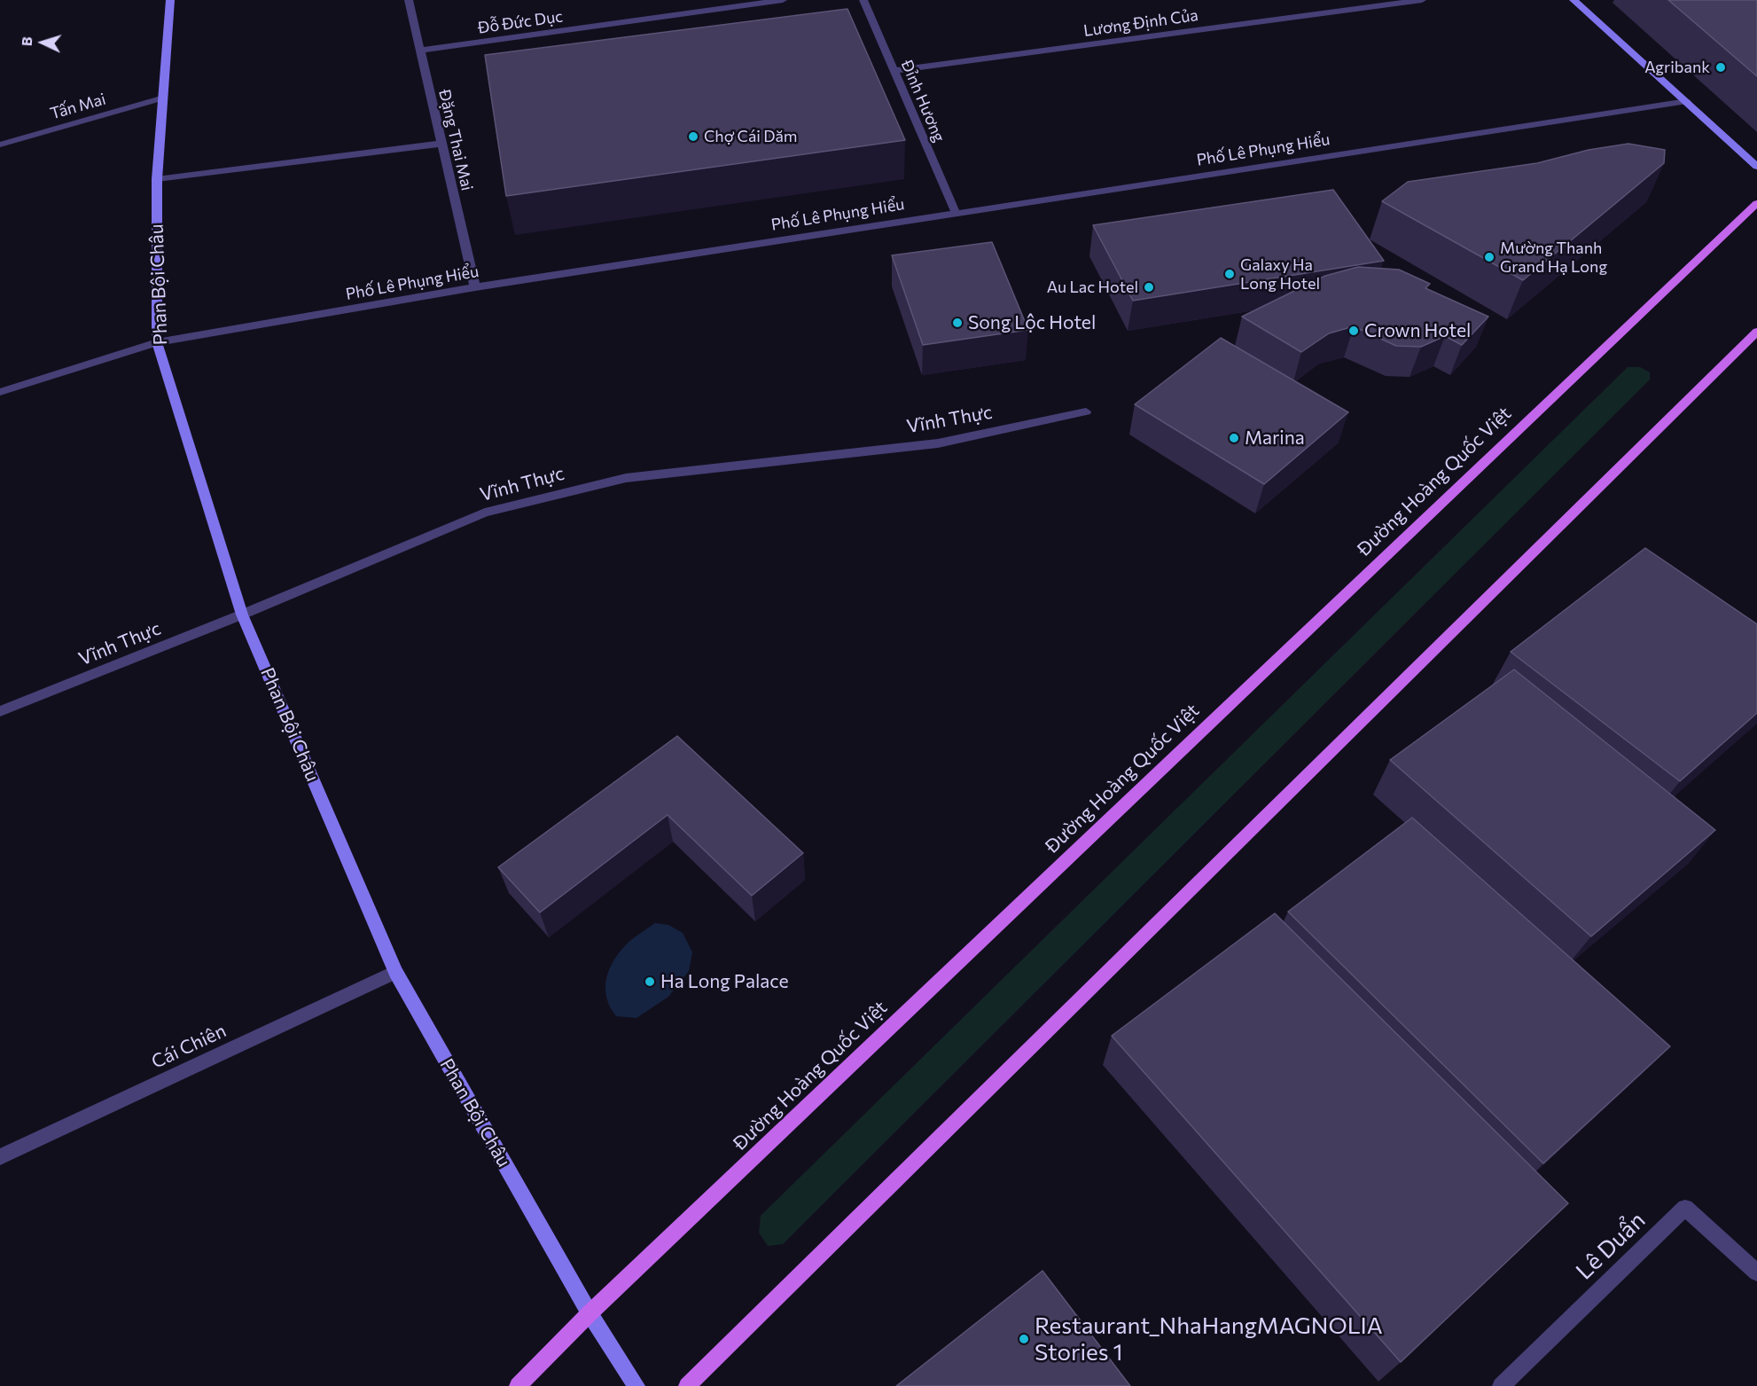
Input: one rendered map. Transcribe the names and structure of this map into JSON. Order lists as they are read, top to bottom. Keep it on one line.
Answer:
{"streets":{"main road":["Đường Hoàng Quốc Việt"],"street":["Đỗ Đức Dục","Lương Định Của","Đỉnh Hương","Tấn Mai","Đặng Thai Mai","Phố Lê Phụng Hiểu","Phan Bội Châu","Vĩnh Thực","Cái Chiên","Lê Duẩn"]},"crossings":[["Đỗ Đức Dục","Đặng Thai Mai"],["Lương Định Của","Đỉnh Hương"],["Đỉnh Hương","Phố Lê Phụng Hiểu"],["Tấn Mai","Phan Bội Châu"],["Đặng Thai Mai","Phố Lê Phụng Hiểu"],["Phố Lê Phụng Hiểu","Phan Bội Châu"],["Phan Bội Châu","Vĩnh Thực"],["Phan Bội Châu","Đường Hoàng Quốc Việt"],["Phan Bội Châu","Cái Chiên"]],"places":["Agribank","Chợ Cái Dăm","Mường Thanh Grand Hạ Long","Galaxy Ha Long Hotel","Au Lac Hotel","Song Lộc Hotel","Crown Hotel","Marina","Ha Long Palace","Restaurant_NhaHangMAGNOLIA Stories 1"],"north":"left"}
